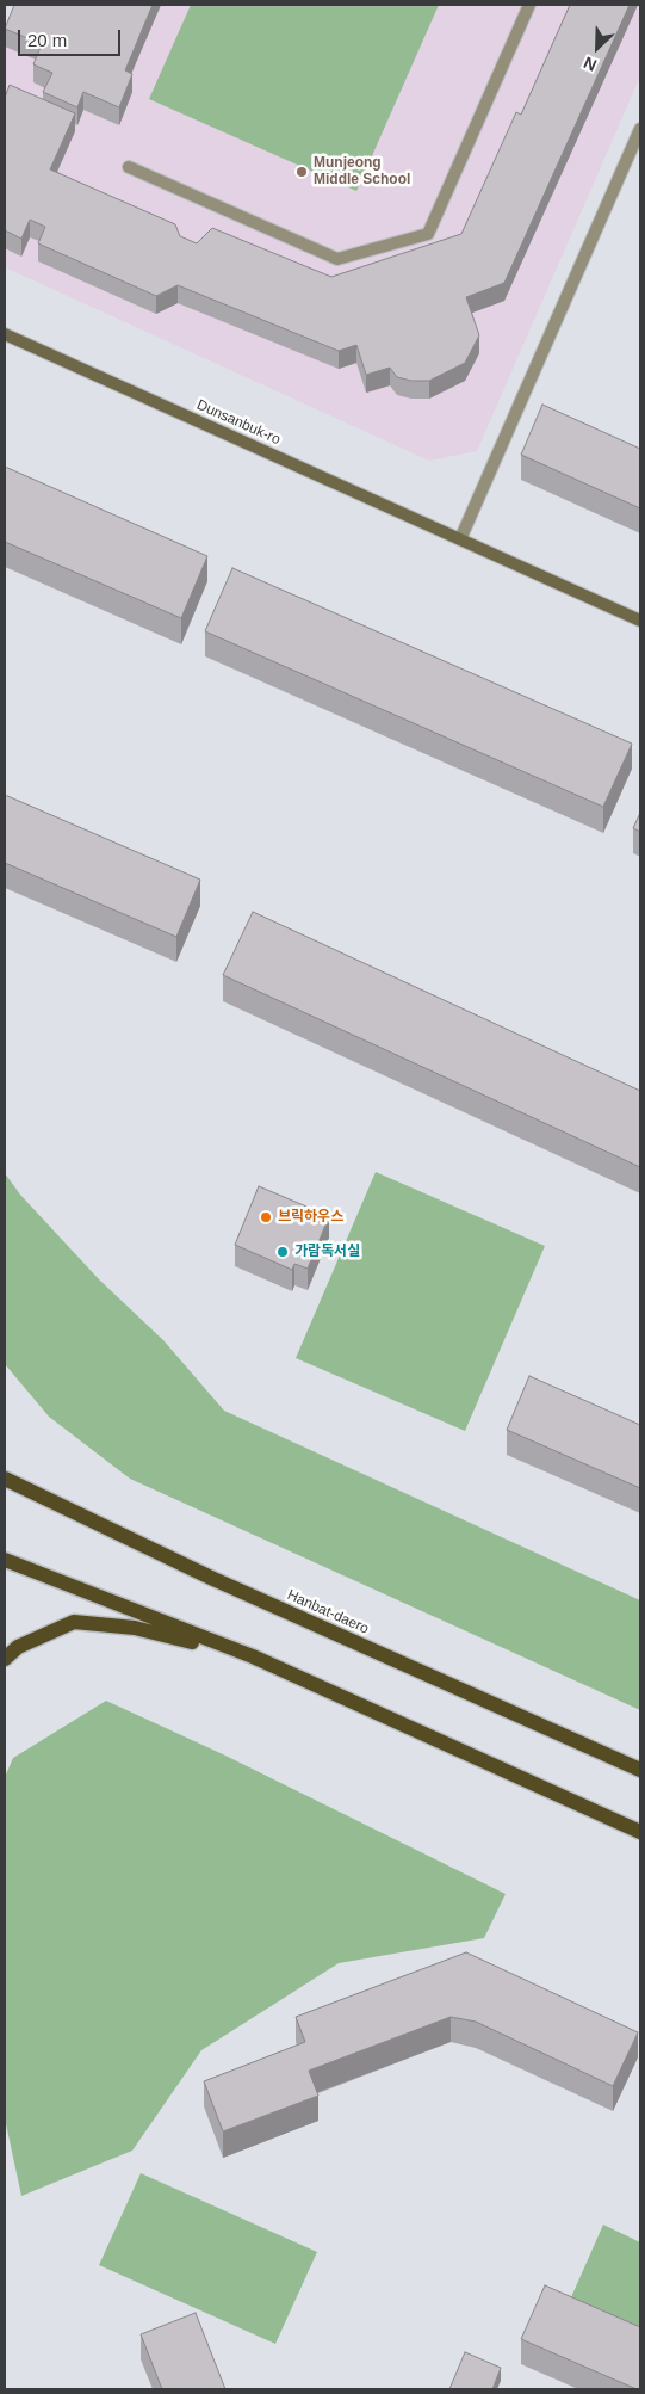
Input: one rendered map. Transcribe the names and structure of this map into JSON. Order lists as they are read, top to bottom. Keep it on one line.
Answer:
{"streets":{"main road":["Dunsanbuk-ro","Hanbat-daero"]},"places":["Munjeong Middle School","브릭하우스","가람독서실"],"scale_bar":"20 m","north":"bottom left"}
